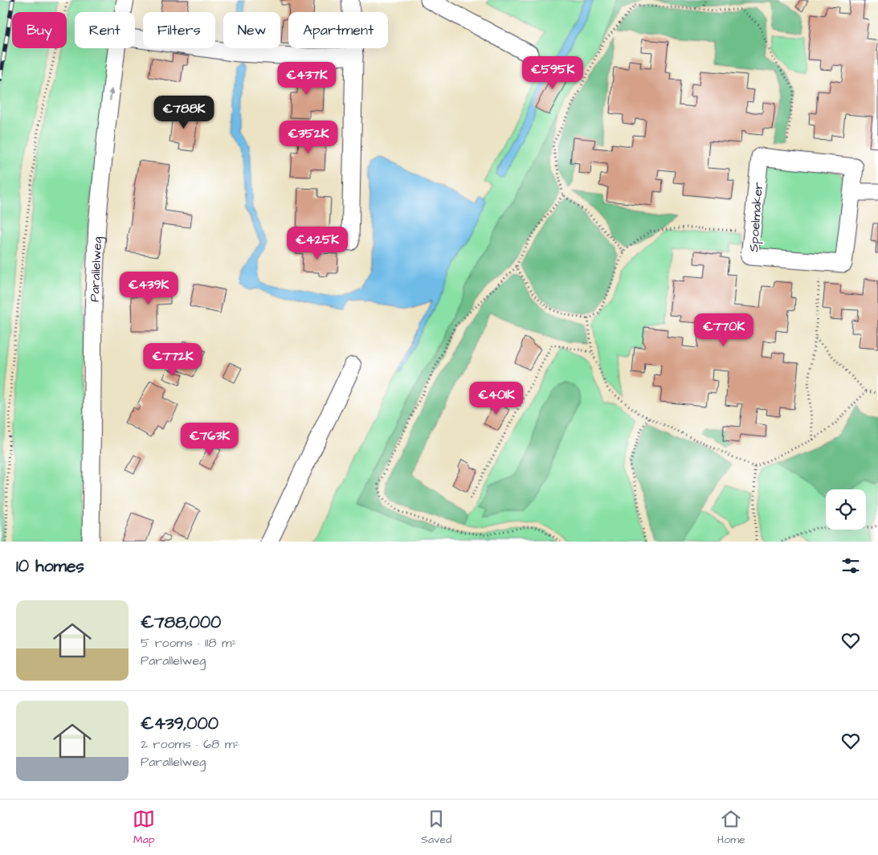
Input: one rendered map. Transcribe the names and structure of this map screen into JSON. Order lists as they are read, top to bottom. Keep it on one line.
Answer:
{"streets":{"street":["Spoelmaker","Parallelweg"]},"one_way":["Parallelweg"],"page":{"chip":["Buy","Rent","Filters","New","Apartment"],"price":["€595K","€437K","€788K","€352K","€425K","€439K","€770K","€772K","€401K","€763K"],"heading":"10 homes","list":[{"name":"€788,000","note":"5 rooms · 118 m² · Parallelweg"},{"name":"€439,000","note":"2 rooms · 68 m² · Parallelweg"}],"tabs":["Map","Saved","Home"]}}
